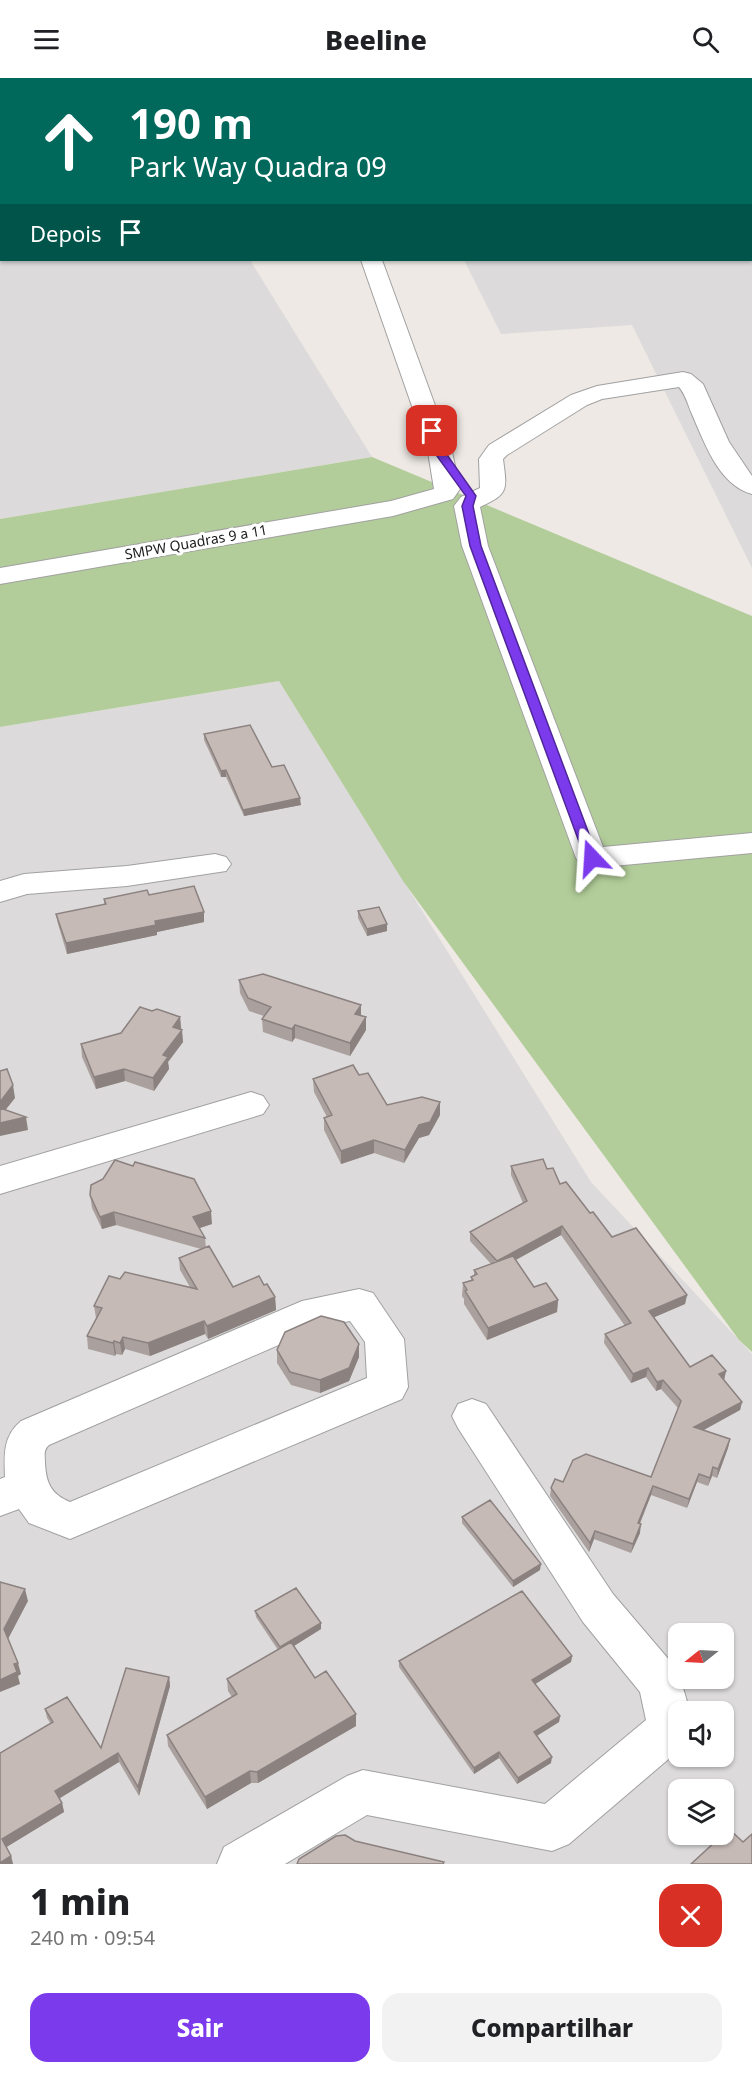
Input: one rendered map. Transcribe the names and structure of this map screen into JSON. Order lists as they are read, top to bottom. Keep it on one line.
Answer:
{"streets":{"street":["SMPW Quadras 9 a 11"]},"north":"left","page":{"header":"Beeline","turn":["190 m","Park Way Quadra 09"],"then":"Depois","heading":["1 min","240 m · 09:54"],"buttons":["Sair","Compartilhar"]}}
